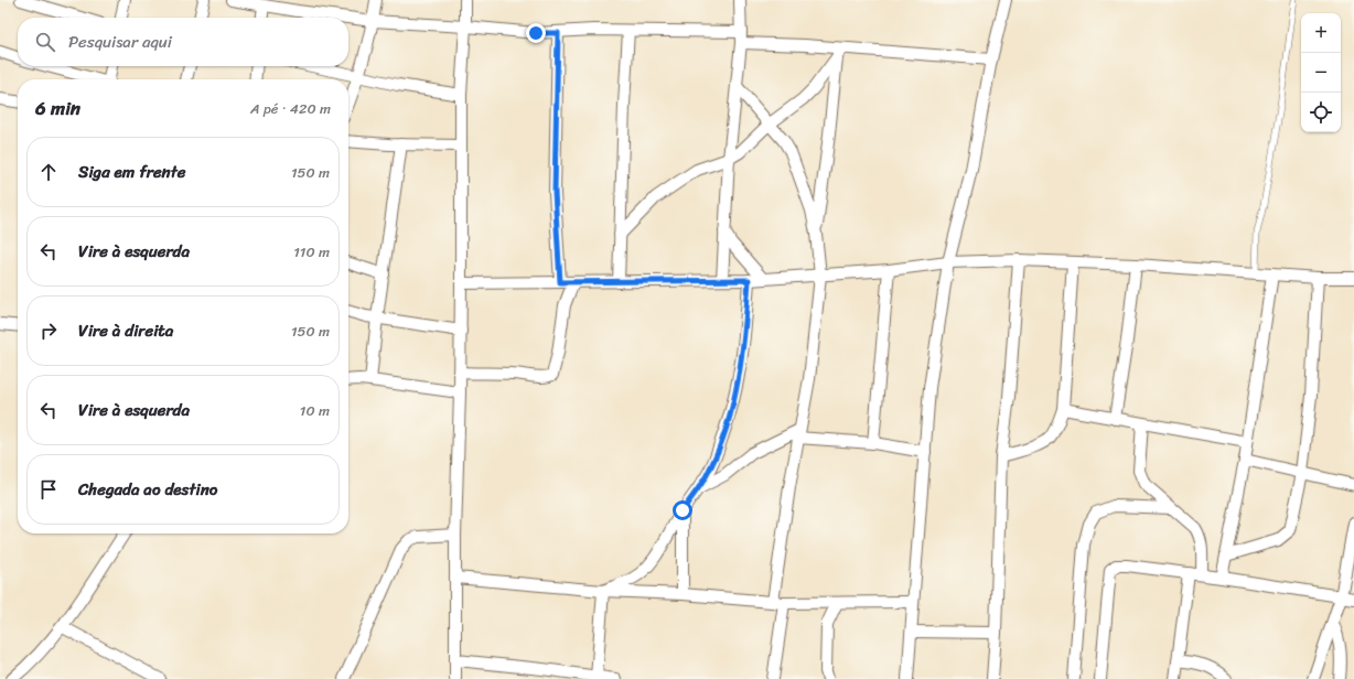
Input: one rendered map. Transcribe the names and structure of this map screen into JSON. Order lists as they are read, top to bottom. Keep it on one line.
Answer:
{"page":{"map_buttons":["+","−"],"search":"Pesquisar aqui","heading":["6 min","A pé · 420 m"],"list":[["Siga em frente","150 m"],["Vire à esquerda","110 m"],["Vire à direita","150 m"],["Vire à esquerda","10 m"],"Chegada ao destino"]}}
